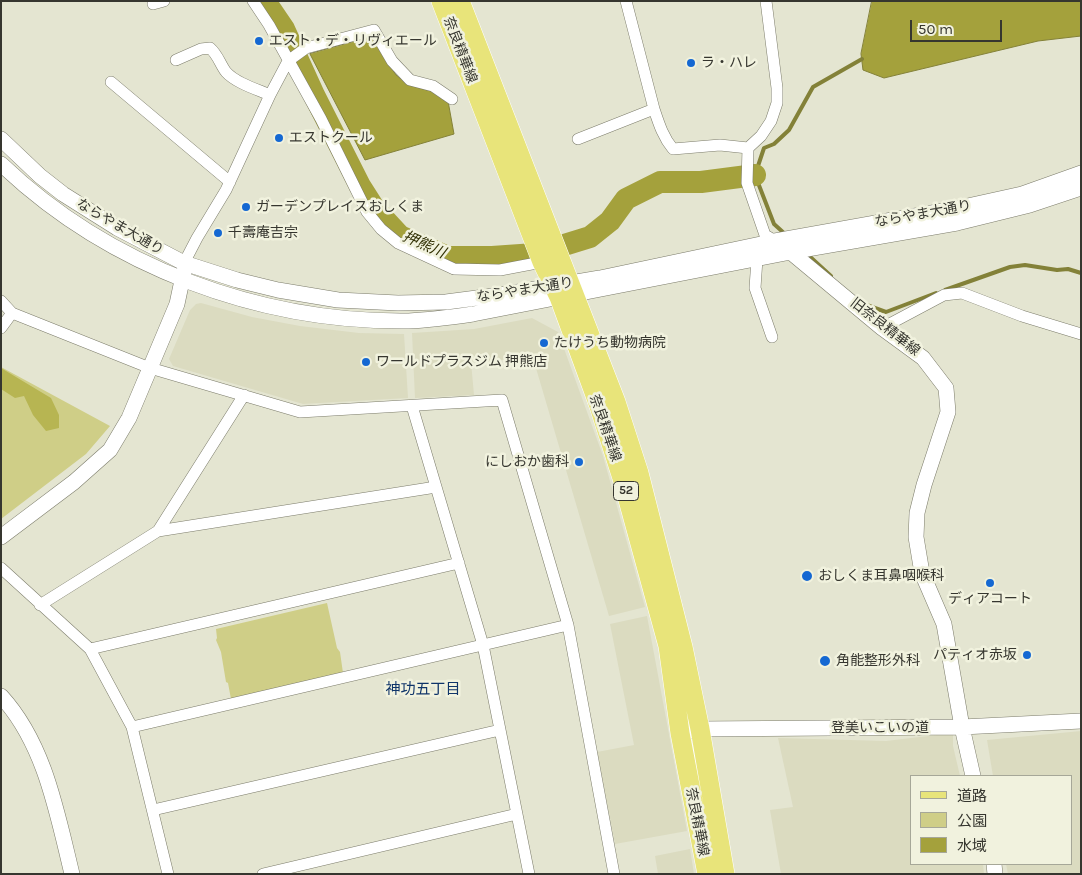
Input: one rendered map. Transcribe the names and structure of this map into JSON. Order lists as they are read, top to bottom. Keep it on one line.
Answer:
{"streets":{"main road":["奈良精華線","52"],"street":["ならやま大通り","旧奈良精華線","登美いこいの道"]},"crossings":[["奈良精華線","ならやま大通り"],["奈良精華線","登美いこいの道"],["ならやま大通り","旧奈良精華線"],["旧奈良精華線","登美いこいの道"]],"districts":["神功五丁目"],"water":["押熊川"],"places":["エスト・デ・リヴィエール","ラ・ハレ","エストクール","ガーデンプレイスおしくま","千壽庵吉宗","たけうち動物病院","ワールドプラスジム 押熊店","にしおか歯科","おしくま耳鼻咽喉科","ディアコート","パティオ赤坂","角能整形外科"],"legend":["道路","公園","水域"],"scale_bar":"50 m"}
